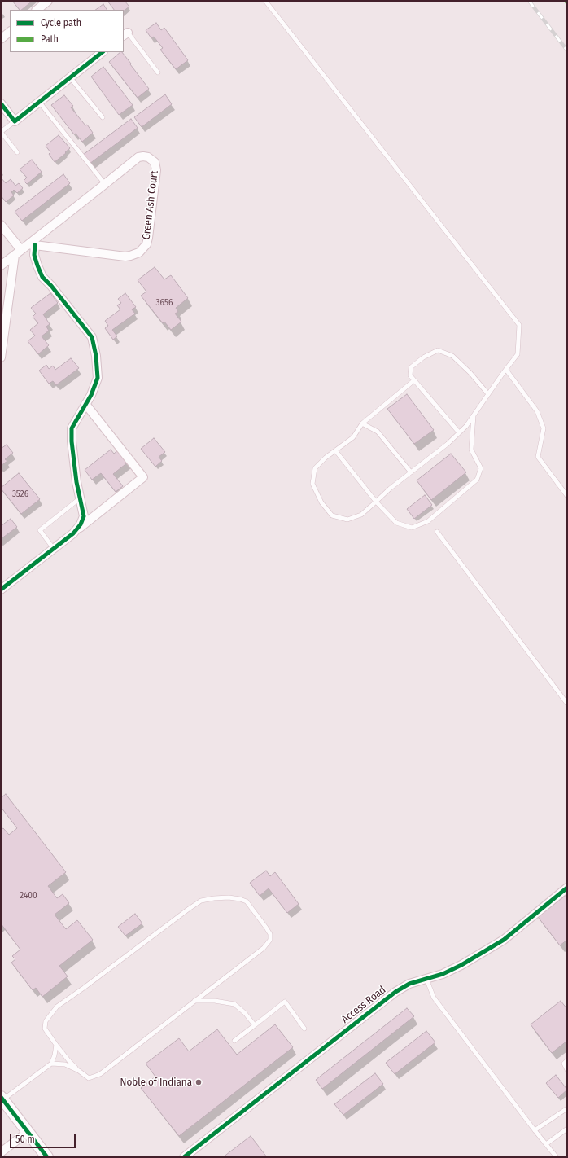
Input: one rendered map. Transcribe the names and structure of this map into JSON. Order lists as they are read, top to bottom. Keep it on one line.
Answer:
{"streets":{"street":["Green Ash Court","Access Road"]},"places":["Noble of Indiana"],"house_numbers":["3656","3526","2400"],"legend":["Cycle path","Path"],"scale_bar":"50 m"}
